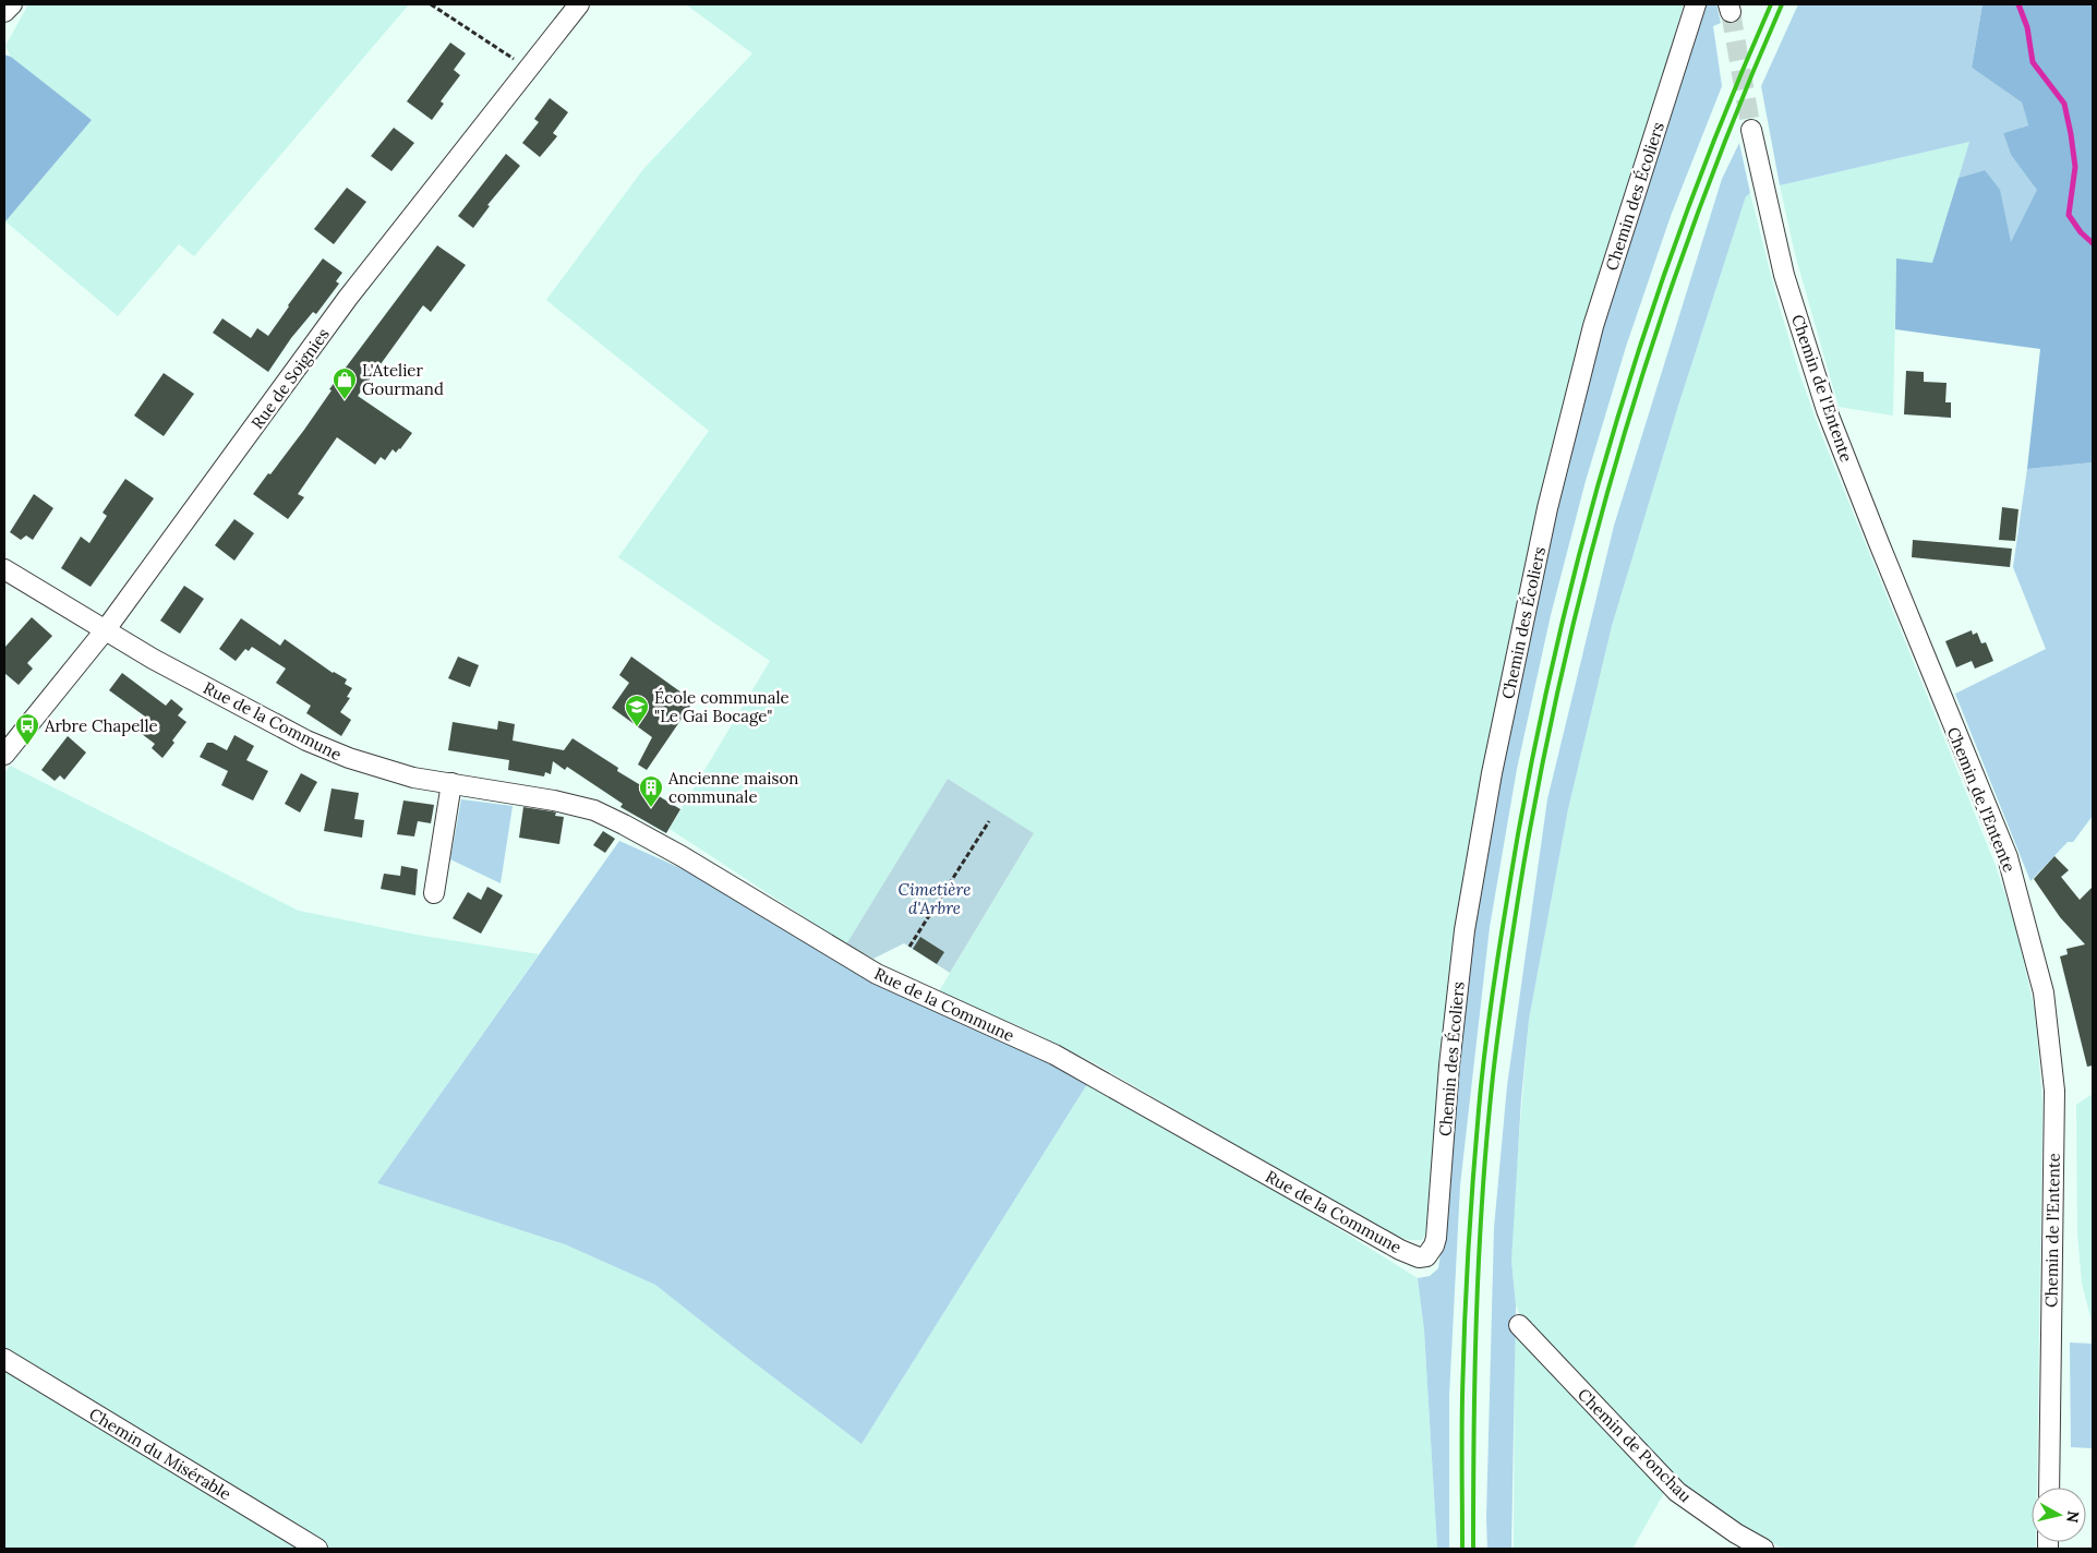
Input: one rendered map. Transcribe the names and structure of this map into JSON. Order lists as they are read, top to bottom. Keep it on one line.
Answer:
{"streets":{"street":["Chemin des Écoliers","Rue de Soignies","Chemin de l'Entente","Rue de la Commune","Chemin de Ponchau","Chemin du Misérable"]},"crossings":[["Chemin des Écoliers","Rue de la Commune"],["Rue de Soignies","Rue de la Commune"]],"parks":["Cimetière d'Arbre"],"places":{"shop":["L'Atelier Gourmand"],"school or university":["École communale \"Le Gai Bocage\""],"bus stop":["Arbre Chapelle"],"building":["Ancienne maison communale"]},"north":"right"}
